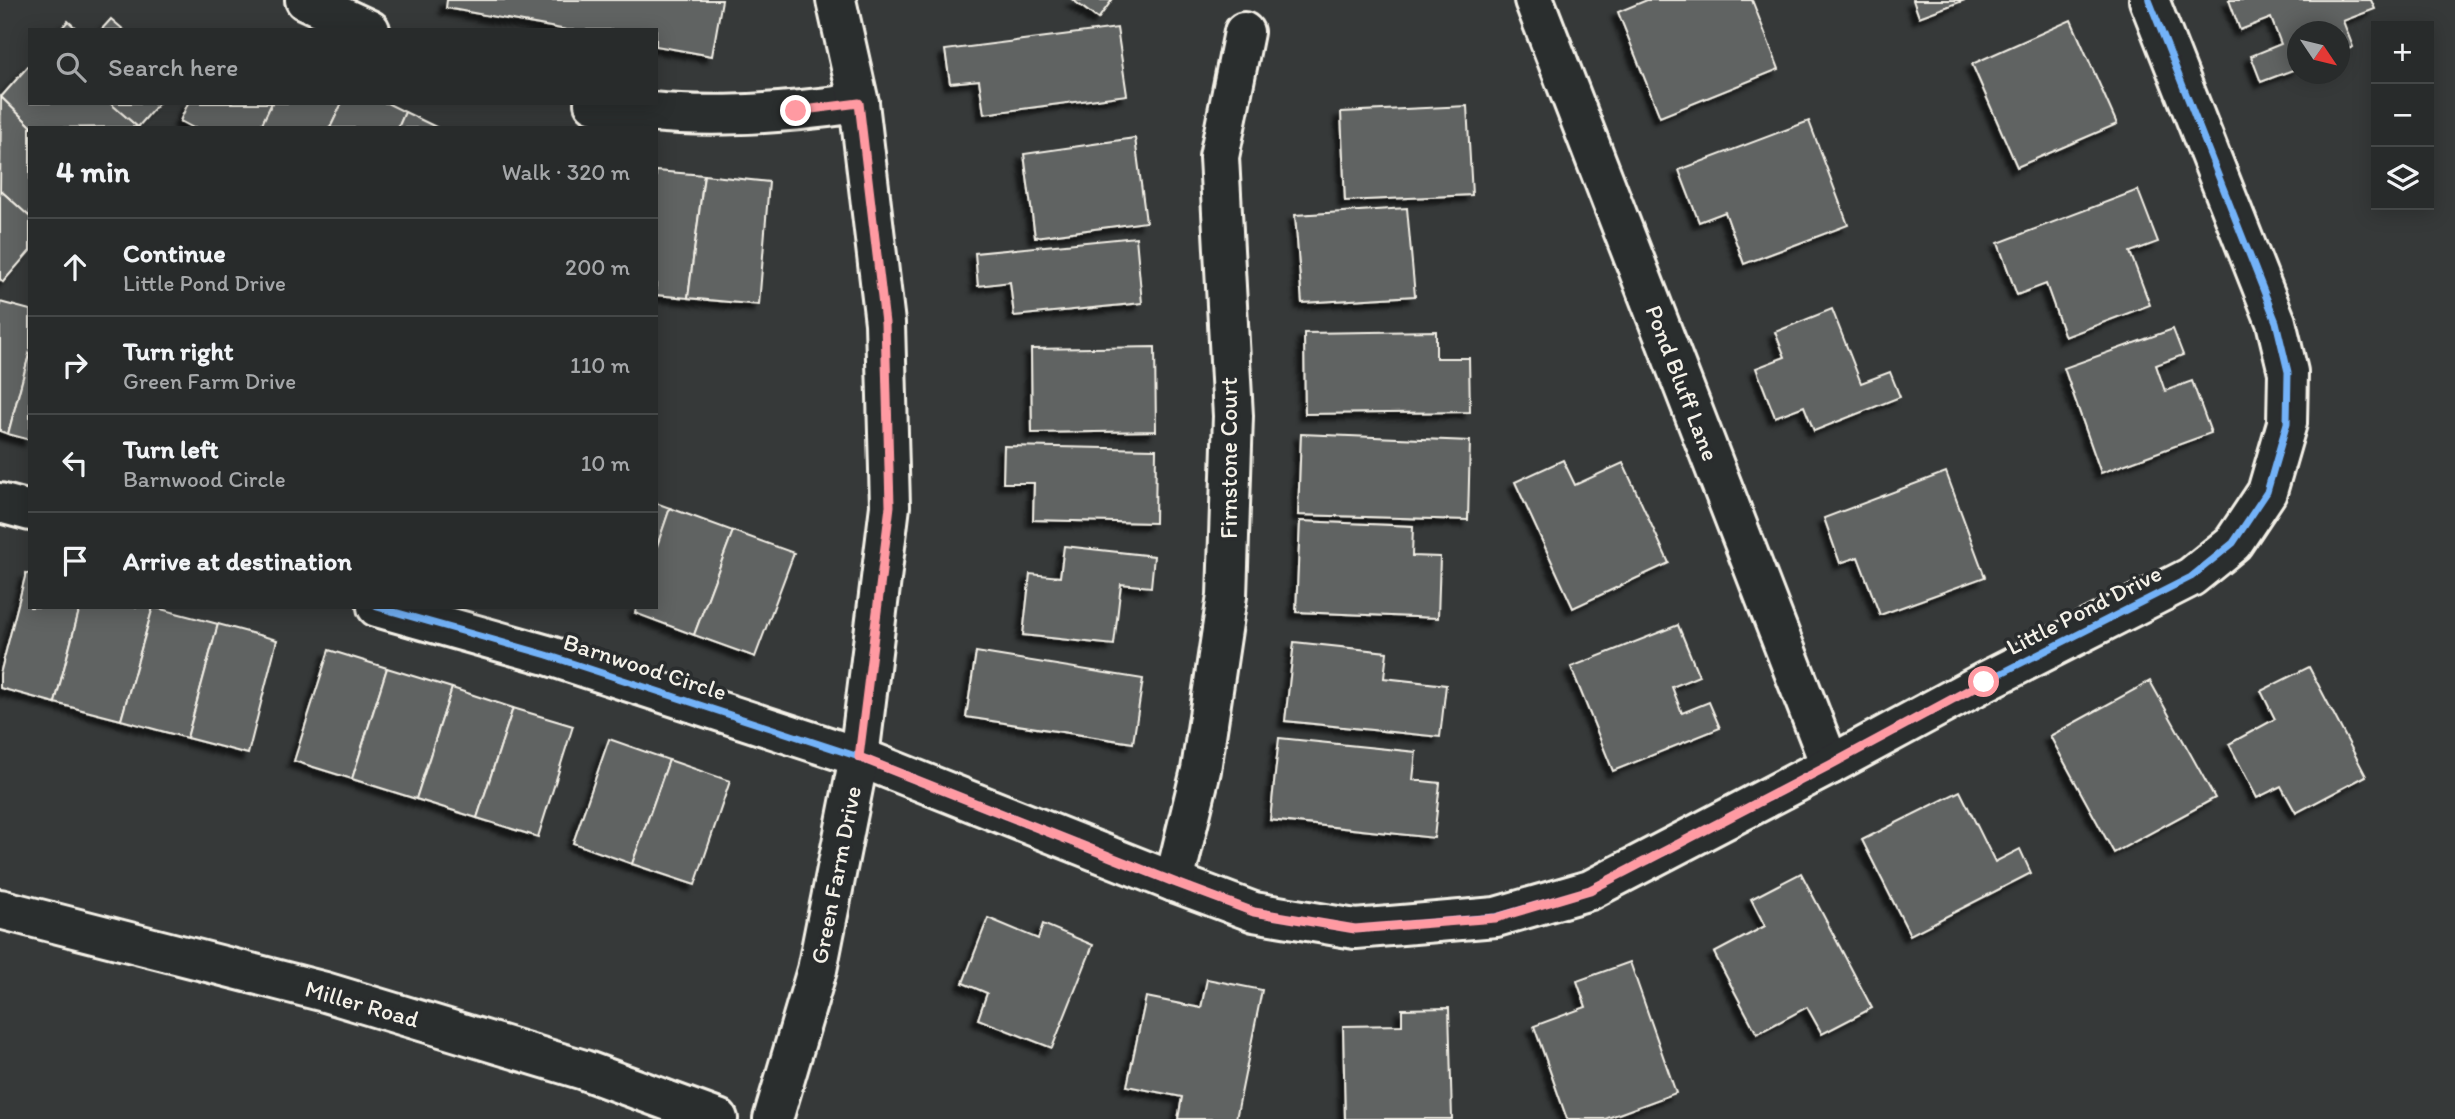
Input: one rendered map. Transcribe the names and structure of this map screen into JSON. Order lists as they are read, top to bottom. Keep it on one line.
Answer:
{"streets":{"street":["Pond Bluff Lane","Firnstone Court","Little Pond Drive","Barnwood Circle","Green Farm Drive","Miller Road"]},"crossings":[["Pond Bluff Lane","Little Pond Drive"],["Firnstone Court","Little Pond Drive"],["Little Pond Drive","Barnwood Circle"],["Little Pond Drive","Green Farm Drive"],["Barnwood Circle","Green Farm Drive"]],"north":"bottom right","page":{"map_buttons":["+","−"],"search":"Search here","heading":["4 min","Walk · 320 m"],"list":[["Continue","Little Pond Drive","200 m"],["Turn right","Green Farm Drive","110 m"],["Turn left","Barnwood Circle","10 m"],"Arrive at destination"]}}
